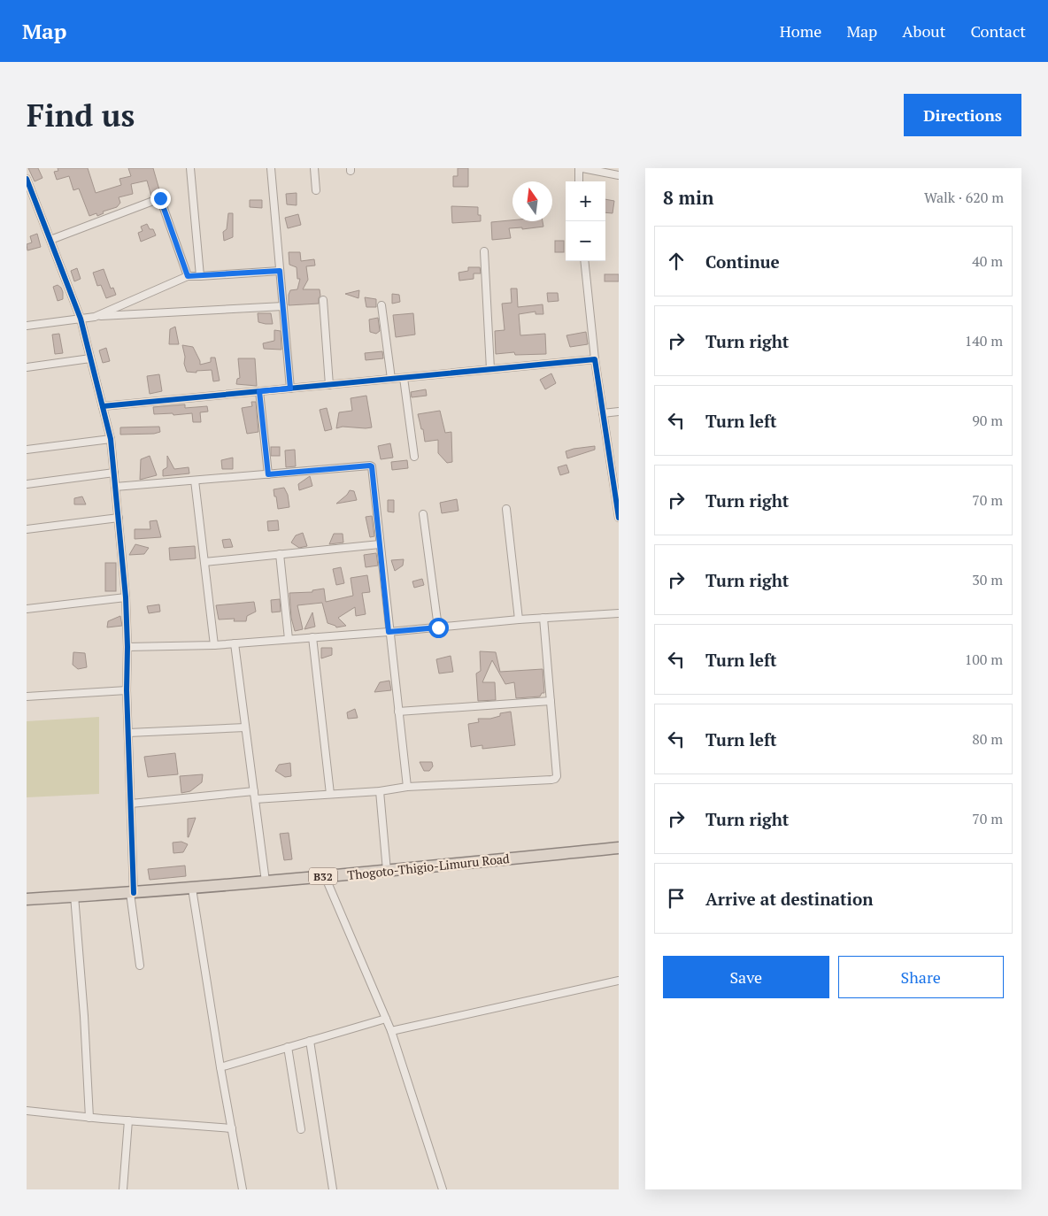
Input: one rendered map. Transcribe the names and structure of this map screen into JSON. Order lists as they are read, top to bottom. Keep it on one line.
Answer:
{"streets":{"highway":["Thogoto-Thigio-Limuru Road","B32"]},"north":"top","page":{"header":"Map","nav":["Home","Map","About","Contact"],"buttons":["Directions",["Save","Share"]],"title":"Find us","heading":["8 min","Walk · 620 m"],"map_buttons":["+","−"],"list":[["Continue","40 m"],["Turn right","140 m"],["Turn left","90 m"],["Turn right","70 m"],["Turn right","30 m"],["Turn left","100 m"],["Turn left","80 m"],["Turn right","70 m"],"Arrive at destination"]}}
